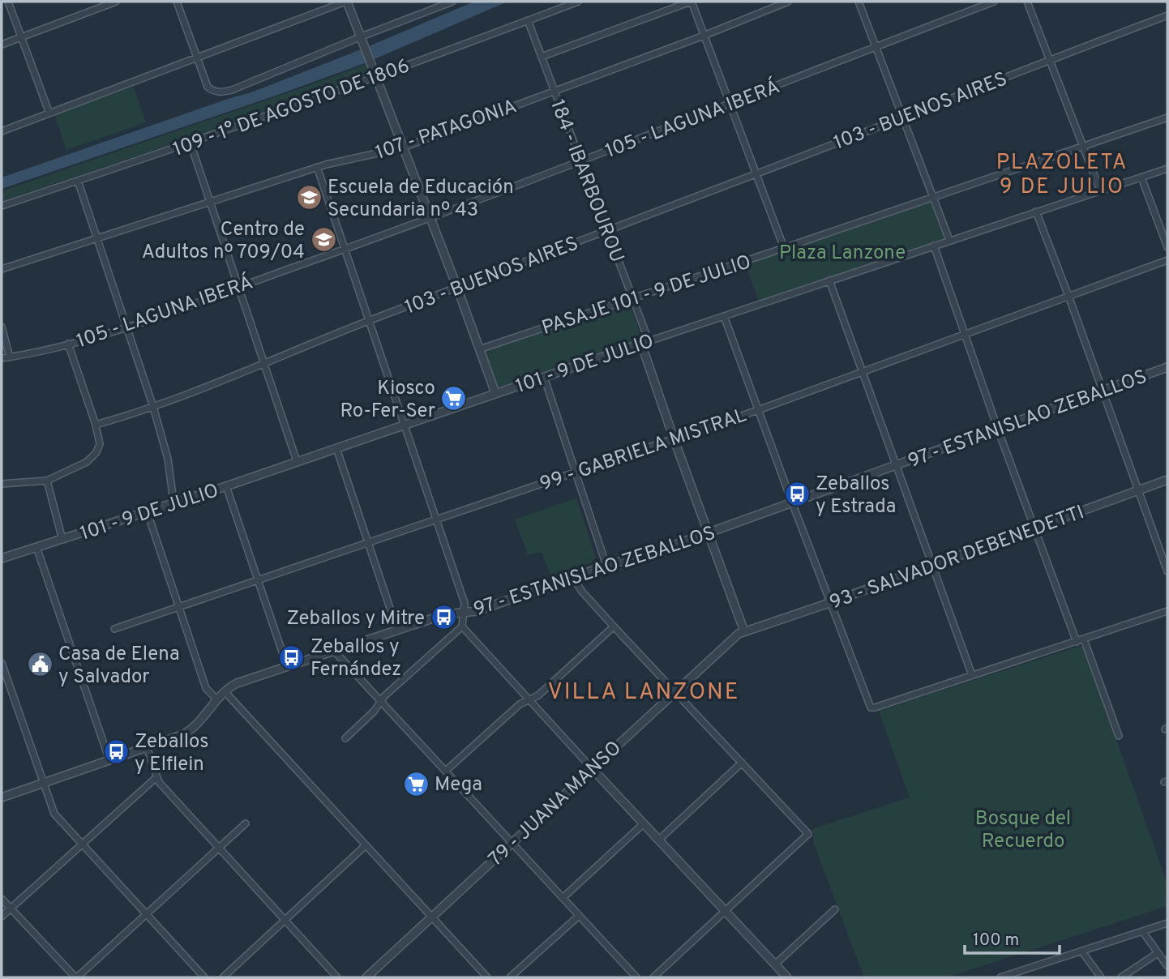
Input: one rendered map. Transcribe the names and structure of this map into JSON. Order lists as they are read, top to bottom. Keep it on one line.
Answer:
{"streets":{"street":["109 - 1° DE AGOSTO DE 1806","103 - BUENOS AIRES","105 - LAGUNA IBERÁ","107 - PATAGONIA","184 - IBARBOUROU","PASAJE 101 - 9 DE JULIO","101 - 9 DE JULIO","97 - ESTANISLAO ZEBALLOS","99 - GABRIELA MISTRAL","93 - SALVADOR DEBENEDETTI","79 - JUANA MANSO"]},"crossings":[["109 - 1° DE AGOSTO DE 1806","184 - IBARBOUROU"],["103 - BUENOS AIRES","184 - IBARBOUROU"],["105 - LAGUNA IBERÁ","184 - IBARBOUROU"],["107 - PATAGONIA","184 - IBARBOUROU"],["184 - IBARBOUROU","PASAJE 101 - 9 DE JULIO"],["184 - IBARBOUROU","101 - 9 DE JULIO"],["184 - IBARBOUROU","97 - ESTANISLAO ZEBALLOS"],["184 - IBARBOUROU","99 - GABRIELA MISTRAL"],["184 - IBARBOUROU","93 - SALVADOR DEBENEDETTI"],["184 - IBARBOUROU","79 - JUANA MANSO"],["93 - SALVADOR DEBENEDETTI","79 - JUANA MANSO"]],"districts":["PLAZOLETA 9 DE JULIO","VILLA LANZONE"],"parks":["Plaza Lanzone","Bosque del Recuerdo"],"places":{"school or university":["Escuela de Educación Secundaria nº 43","Centro de Adultos nº 709/04"],"supermarket":["Kiosco Ro-Fer-Ser","Mega"],"bus stop":["Zeballos y Estrada","Zeballos y Mitre","Zeballos y Fernández","Zeballos y Elflein"],"public building":["Casa de Elena y Salvador"]},"scale_bar":"100 m"}
